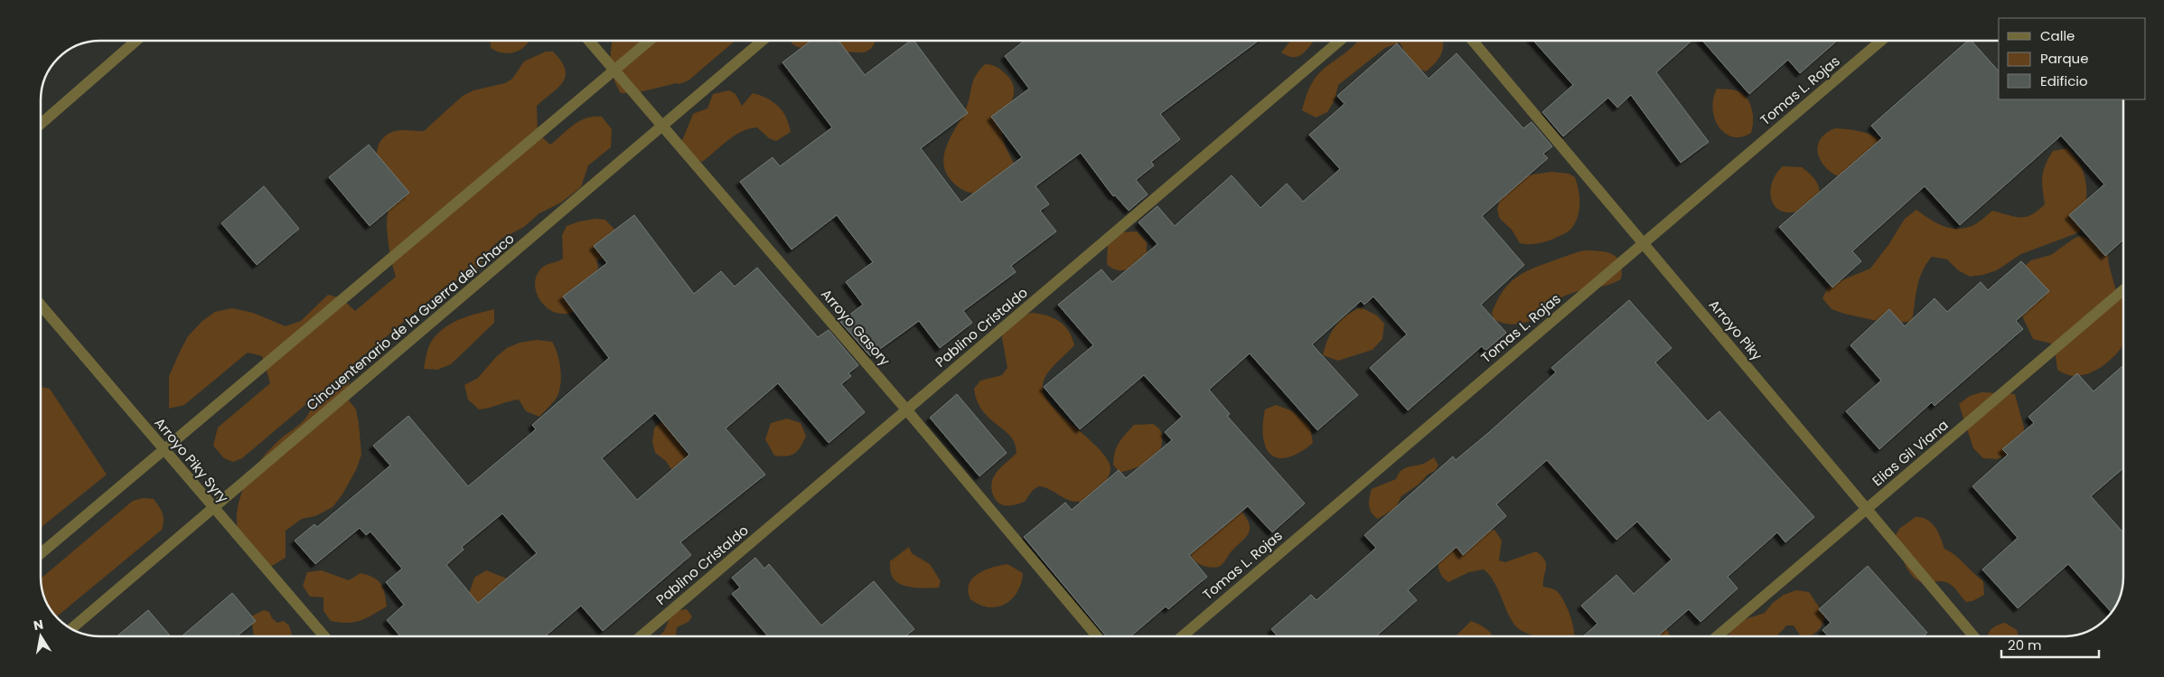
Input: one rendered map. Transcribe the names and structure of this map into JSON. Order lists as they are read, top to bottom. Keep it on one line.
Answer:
{"streets":{"street":["Tomas L. Rojas","Cincuentenario de la Guerra del Chaco","Arroyo Gasory","Pablino Cristaldo","Arroyo Piky","Elias Gil Viana","Arroyo Piky Syry"]},"crossings":[["Tomas L. Rojas","Arroyo Piky"],["Cincuentenario de la Guerra del Chaco","Arroyo Gasory"],["Cincuentenario de la Guerra del Chaco","Arroyo Piky Syry"],["Arroyo Gasory","Pablino Cristaldo"],["Arroyo Piky","Elias Gil Viana"]],"legend":["Calle","Parque","Edificio"],"scale_bar":"20 m","north":"top"}
